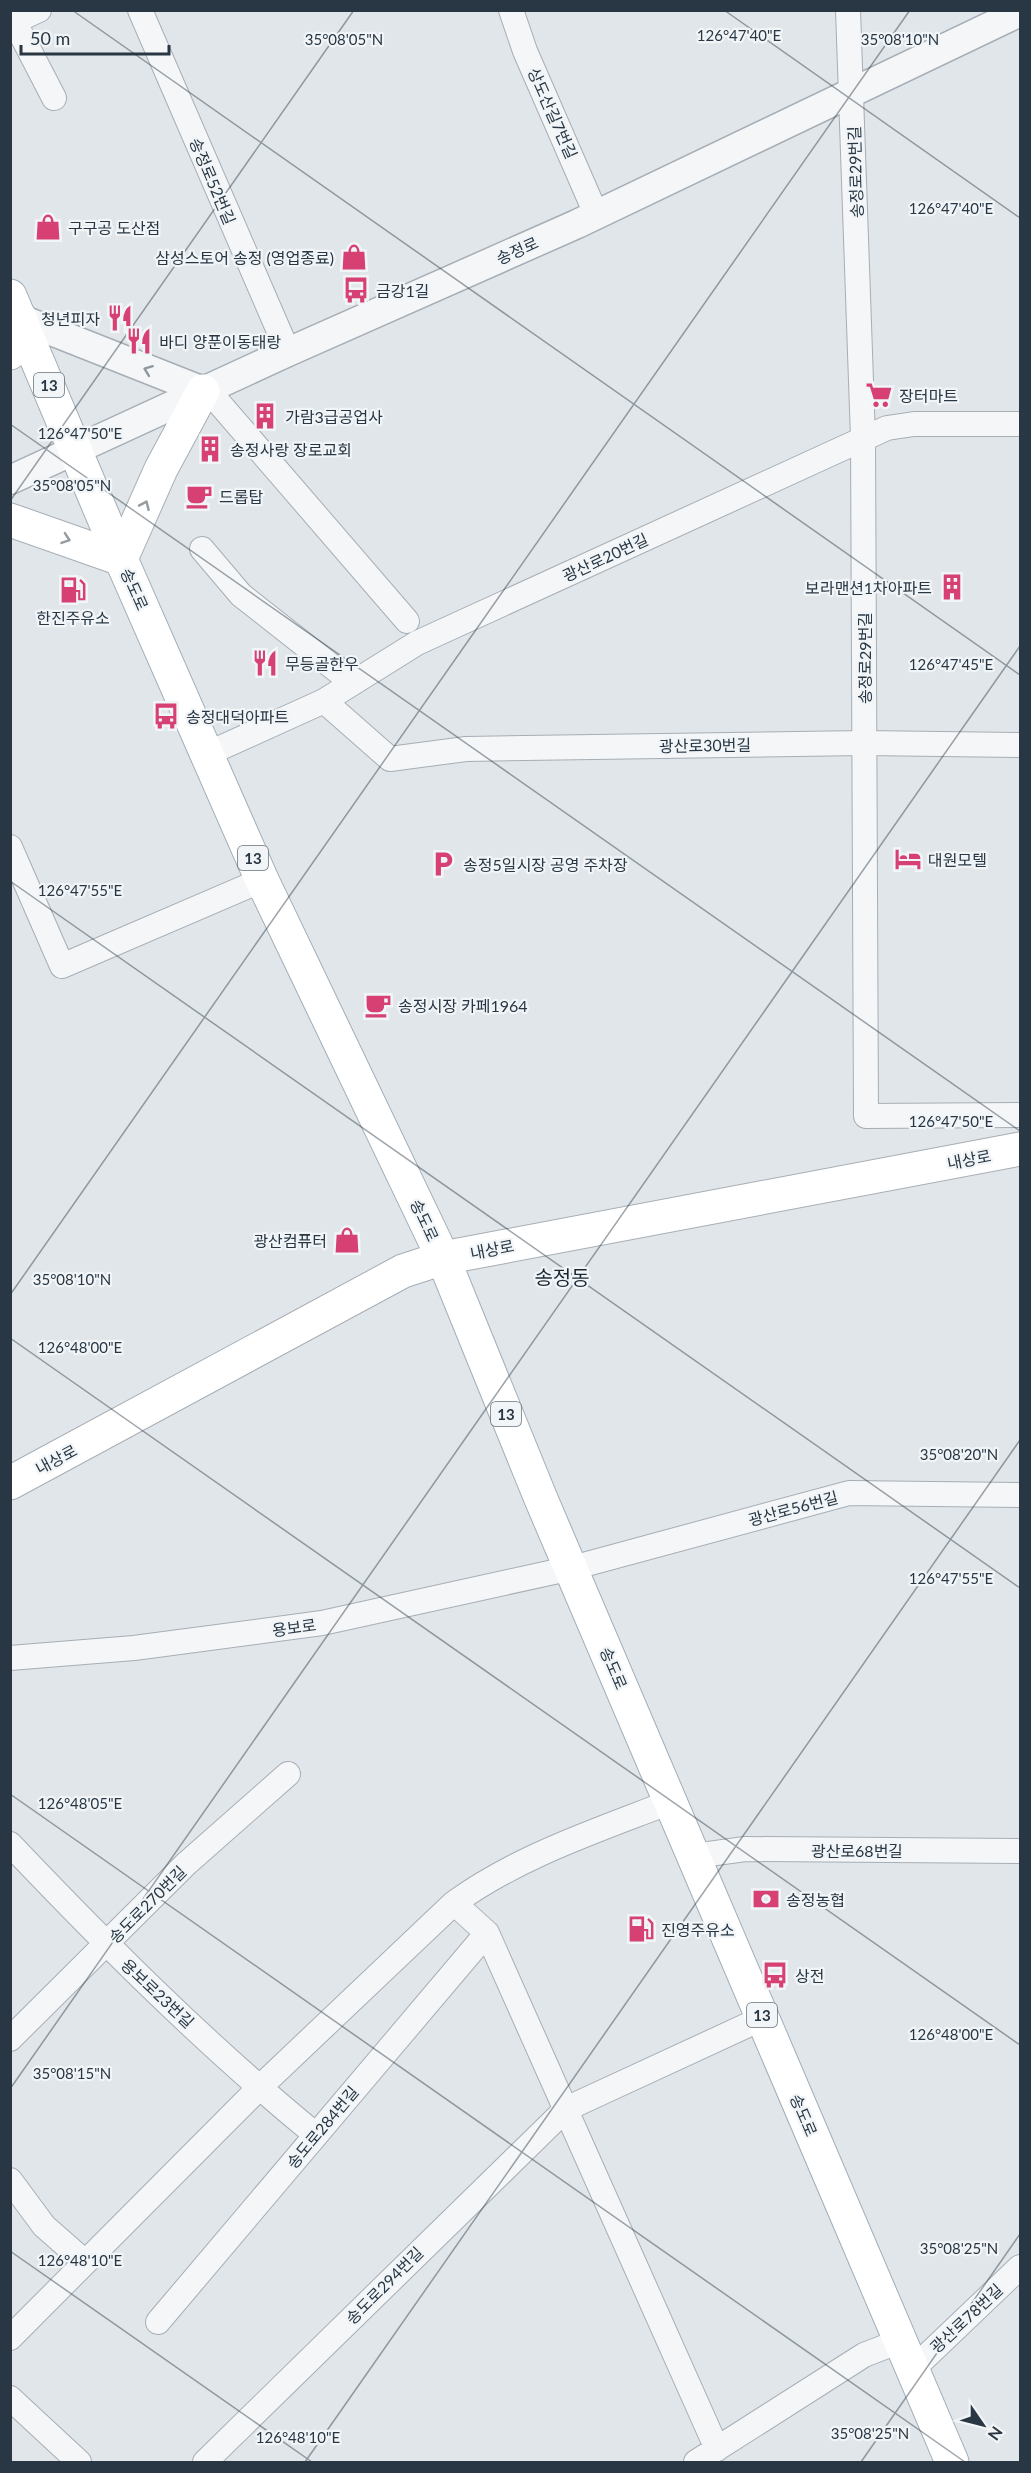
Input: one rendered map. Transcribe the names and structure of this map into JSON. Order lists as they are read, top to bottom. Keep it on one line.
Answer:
{"streets":{"main road":["13","송도로","내상로"],"street":["상도산길7번길","송정로29번길","송정로52번길","송정로","광산로20번길","광산로30번길","광산로56번길","용보로","광산로68번길","송도로270번길","용보로23번길","송도로284번길","송도로294번길","광산로78번길"]},"crossings":[["상도산길7번길","송정로"],["송정로29번길","송정로"],["송정로29번길","광산로20번길"],["송정로29번길","광산로30번길"],["송정로52번길","송정로"],["송정로","송도로"],["광산로20번길","송도로"],["광산로20번길","광산로30번길"],["송도로","내상로"],["송도로","광산로56번길"],["송도로","용보로"],["송도로","광산로68번길"],["송도로","송도로294번길"],["송도로","광산로78번길"],["광산로56번길","용보로"],["송도로270번길","용보로23번길"],["용보로23번길","송도로284번길"]],"districts":["송정동"],"places":{"shop":["구구공 도산점","삼성스토어 송정 (영업종료)","광산컴퓨터"],"bus stop":["금강1길","송정대덕아파트","상전"],"restaurant":["청년피자","바디 양푼이동태랑","무등골한우"],"supermarket":["장터마트"],"building":["가람3급공업사","송정사랑 장로교회","보라맨션1차아파트"],"cafe":["드롭탑","송정시장 카페1964"],"fuel station":["한진주유소","진영주유소"],"hotel":["대원모텔"],"parking":["송정5일시장 공영 주차장"],"bank":["송정농협"]},"scale_bar":"50 m","north":"bottom right","coordinates":["126°47'40\"E","35°08'05\"N","35°08'10\"N","126°47'50\"E","126°47'45\"E","126°47'55\"E","126°48'00\"E","35°08'20\"N","126°48'05\"E","35°08'15\"N","35°08'25\"N","126°48'10\"E"]}
